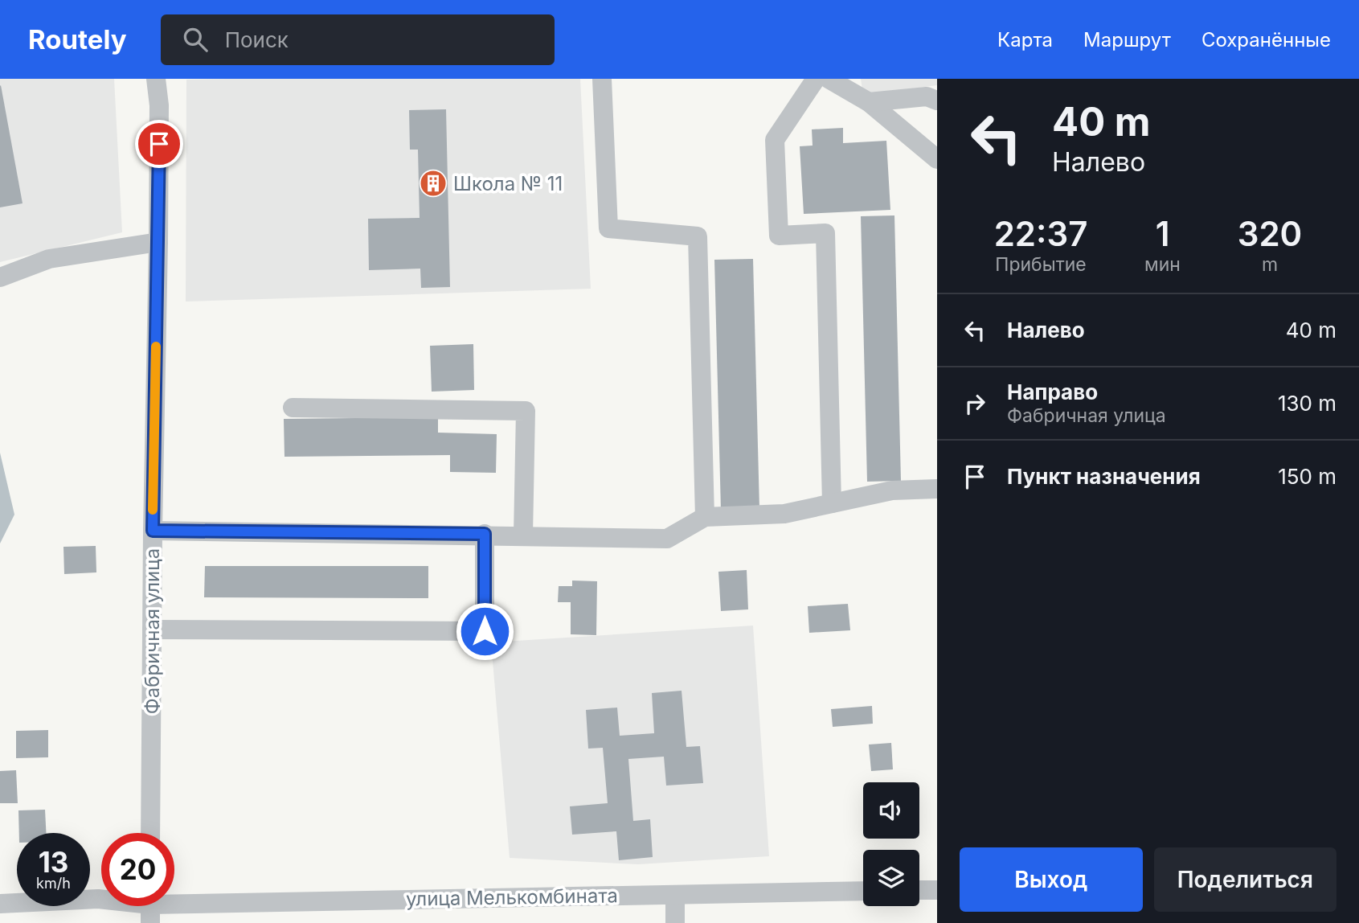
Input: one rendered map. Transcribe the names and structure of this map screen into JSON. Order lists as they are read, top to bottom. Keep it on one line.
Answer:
{"streets":{"street":["Фабричная улица","улица Мелькомбината"]},"places":{"building":["Школа № 11"]},"page":{"header":"Routely","search":"Поиск","nav":["Карта","Маршрут","Сохранённые"],"turn":["40 m","Налево"],"eta":["22:37","Прибытие","1","мин","320","m"],"list":[{"name":"Налево","value":"40 m"},{"name":"Направо","note":"Фабричная улица","value":"130 m"},{"name":"Пункт назначения","value":"150 m"}],"speed":"13 km/h","limit":"20","buttons":["Выход","Поделиться"]}}
